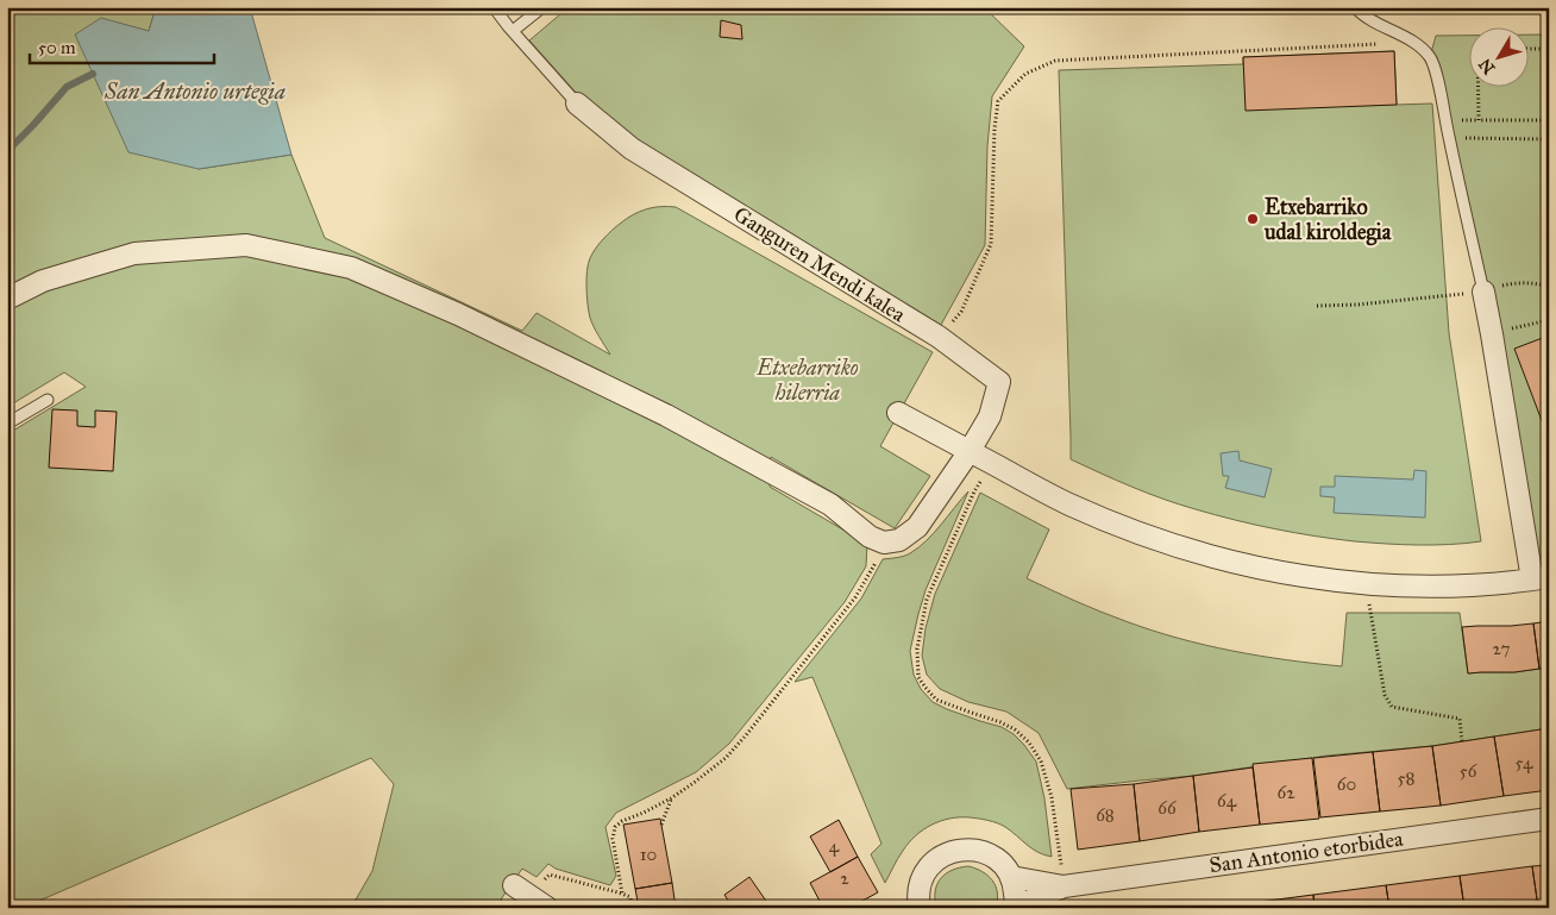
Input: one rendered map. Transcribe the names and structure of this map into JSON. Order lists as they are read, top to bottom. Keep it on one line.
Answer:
{"streets":{"street":["Ganguren Mendi kalea","San Antonio etorbidea"]},"water":["San Antonio urtegia"],"parks":["Etxebarriko hilerria"],"places":["Etxebarriko udal kiroldegia"],"house_numbers":["27","54","56","58","60","62","64","66","68","4","10","2"],"scale_bar":"50 m","north":"bottom left"}
